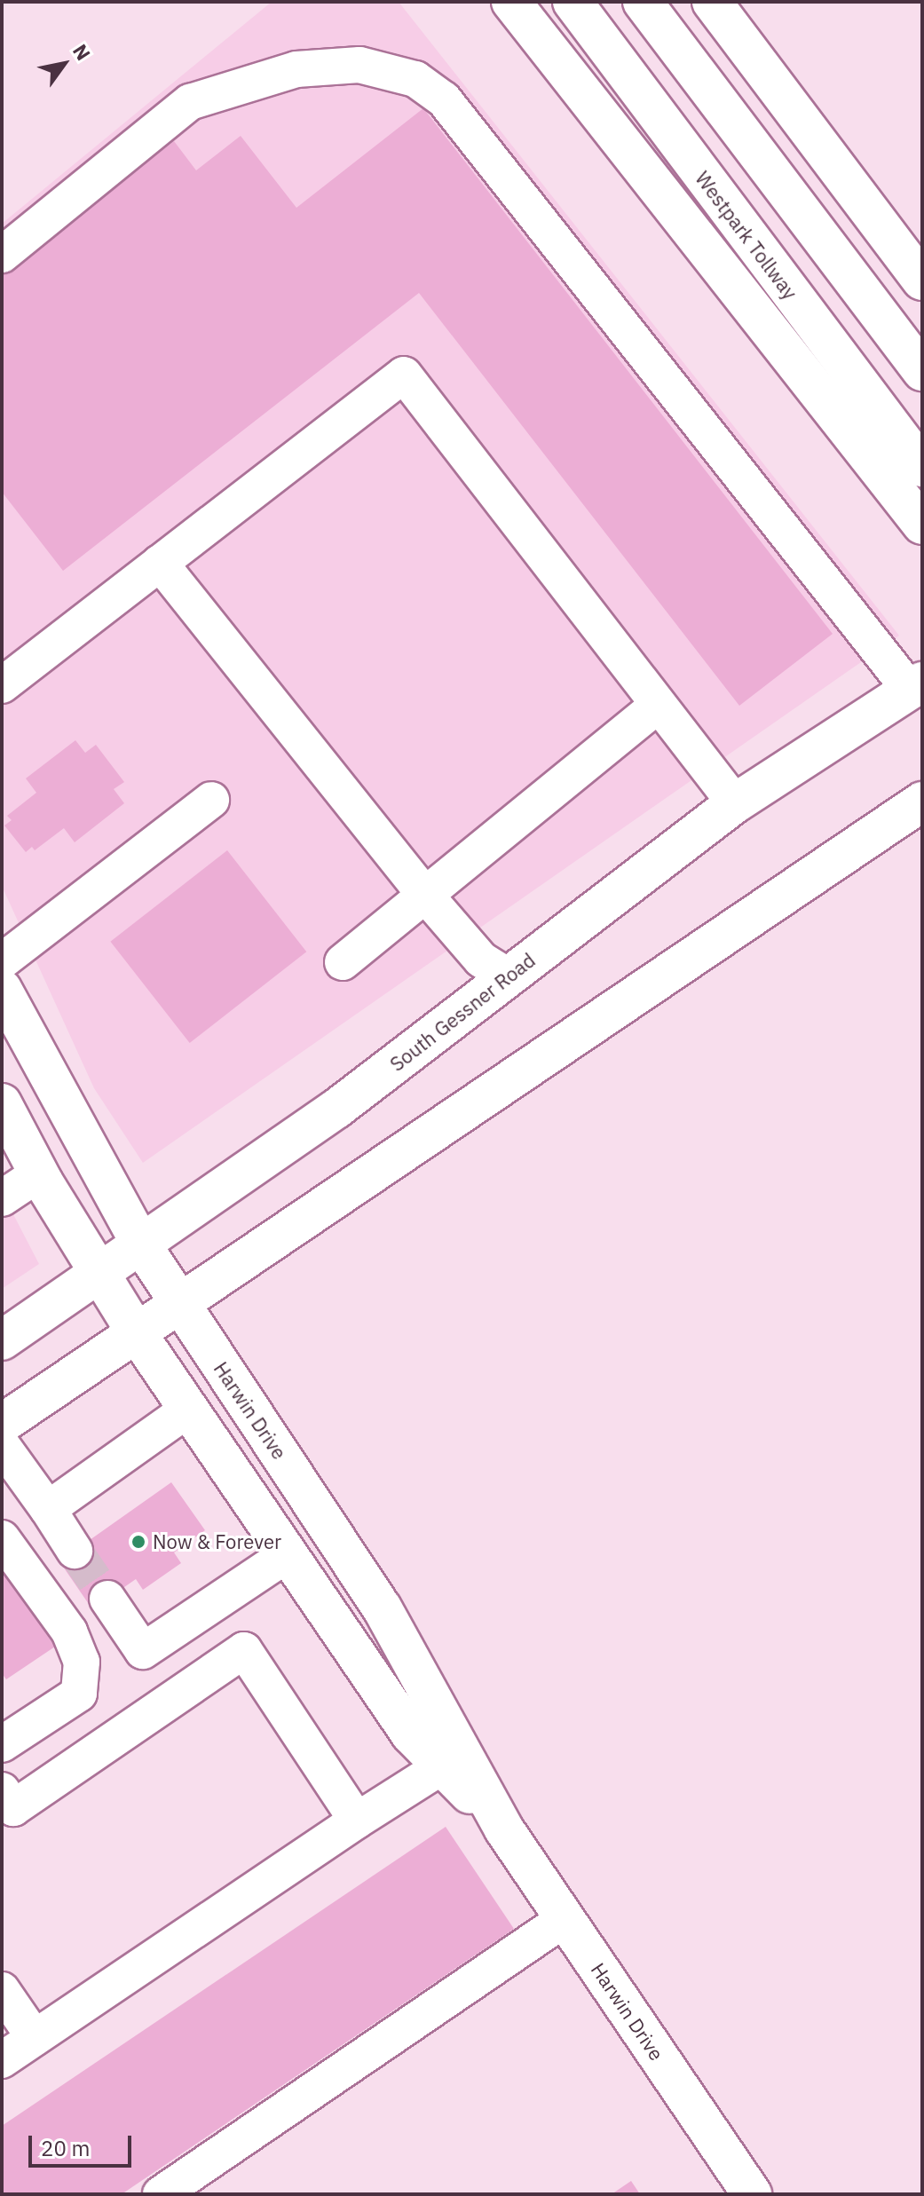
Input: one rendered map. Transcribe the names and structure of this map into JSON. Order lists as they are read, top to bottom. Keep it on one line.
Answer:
{"streets":{"main road":["Westpark Tollway","South Gessner Road","Harwin Drive"]},"crossings":[["South Gessner Road","Harwin Drive"]],"places":["Now & Forever"],"scale_bar":"20 m","north":"top right"}
